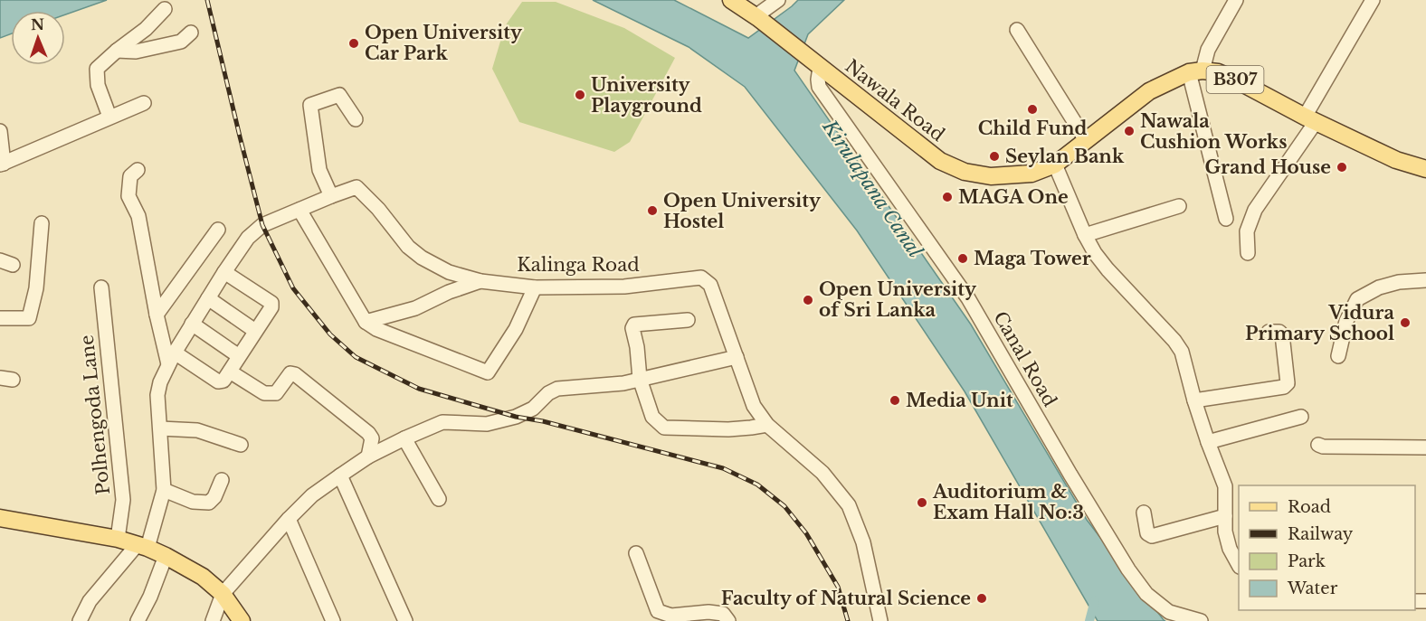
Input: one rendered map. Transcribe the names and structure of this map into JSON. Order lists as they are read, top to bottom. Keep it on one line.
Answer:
{"streets":{"main road":["B307","Nawala Road"],"street":["Kalinga Road","Canal Road","Polhengoda Lane"]},"crossings":[["B307","Nawala Road"],["Nawala Road","Canal Road"]],"water":["Kirulapana Canal"],"places":["Open University Car Park","University Playground","Child Fund","Nawala Cushion Works","Seylan Bank","Grand House","MAGA One","Open University Hostel","Maga Tower","Open University of Sri Lanka","Vidura Primary School","Media Unit","Auditorium & Exam Hall No:3","Faculty of Natural Science"],"legend":["Road","Railway","Park","Water"],"north":"top"}
